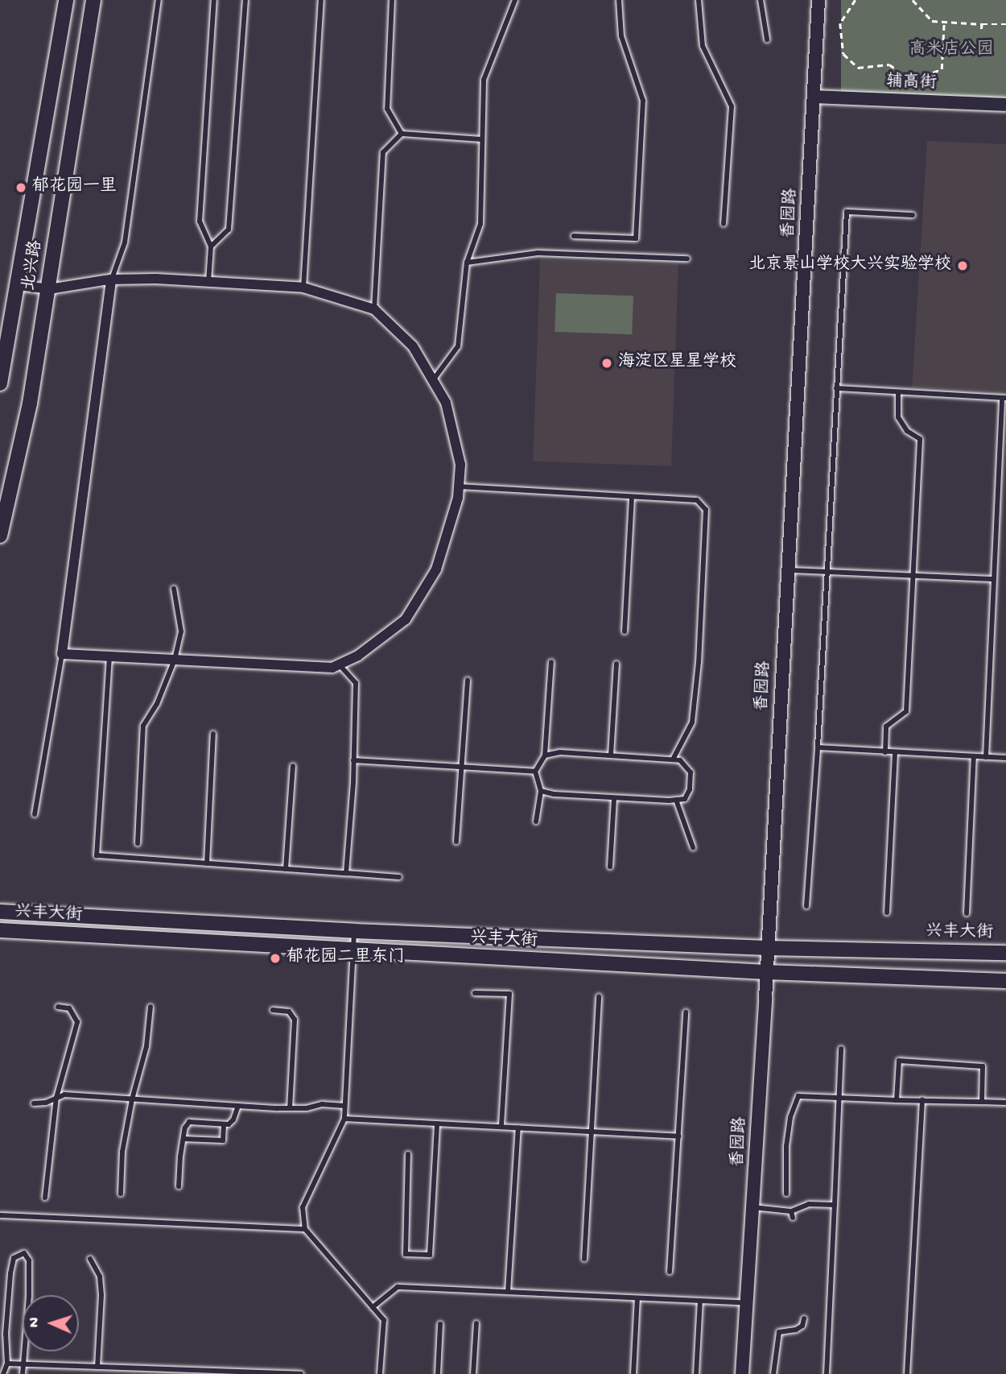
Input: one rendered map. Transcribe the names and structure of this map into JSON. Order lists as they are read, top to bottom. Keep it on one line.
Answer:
{"streets":{"main road":["北兴路","兴丰大街"],"street":["辅高街","香园路"]},"crossings":[["辅高街","香园路"],["香园路","兴丰大街"]],"parks":["高米店公园"],"places":["郁花园一里","北京景山学校大兴实验学校","海淀区星星学校","郁花园二里东门"],"north":"left"}
